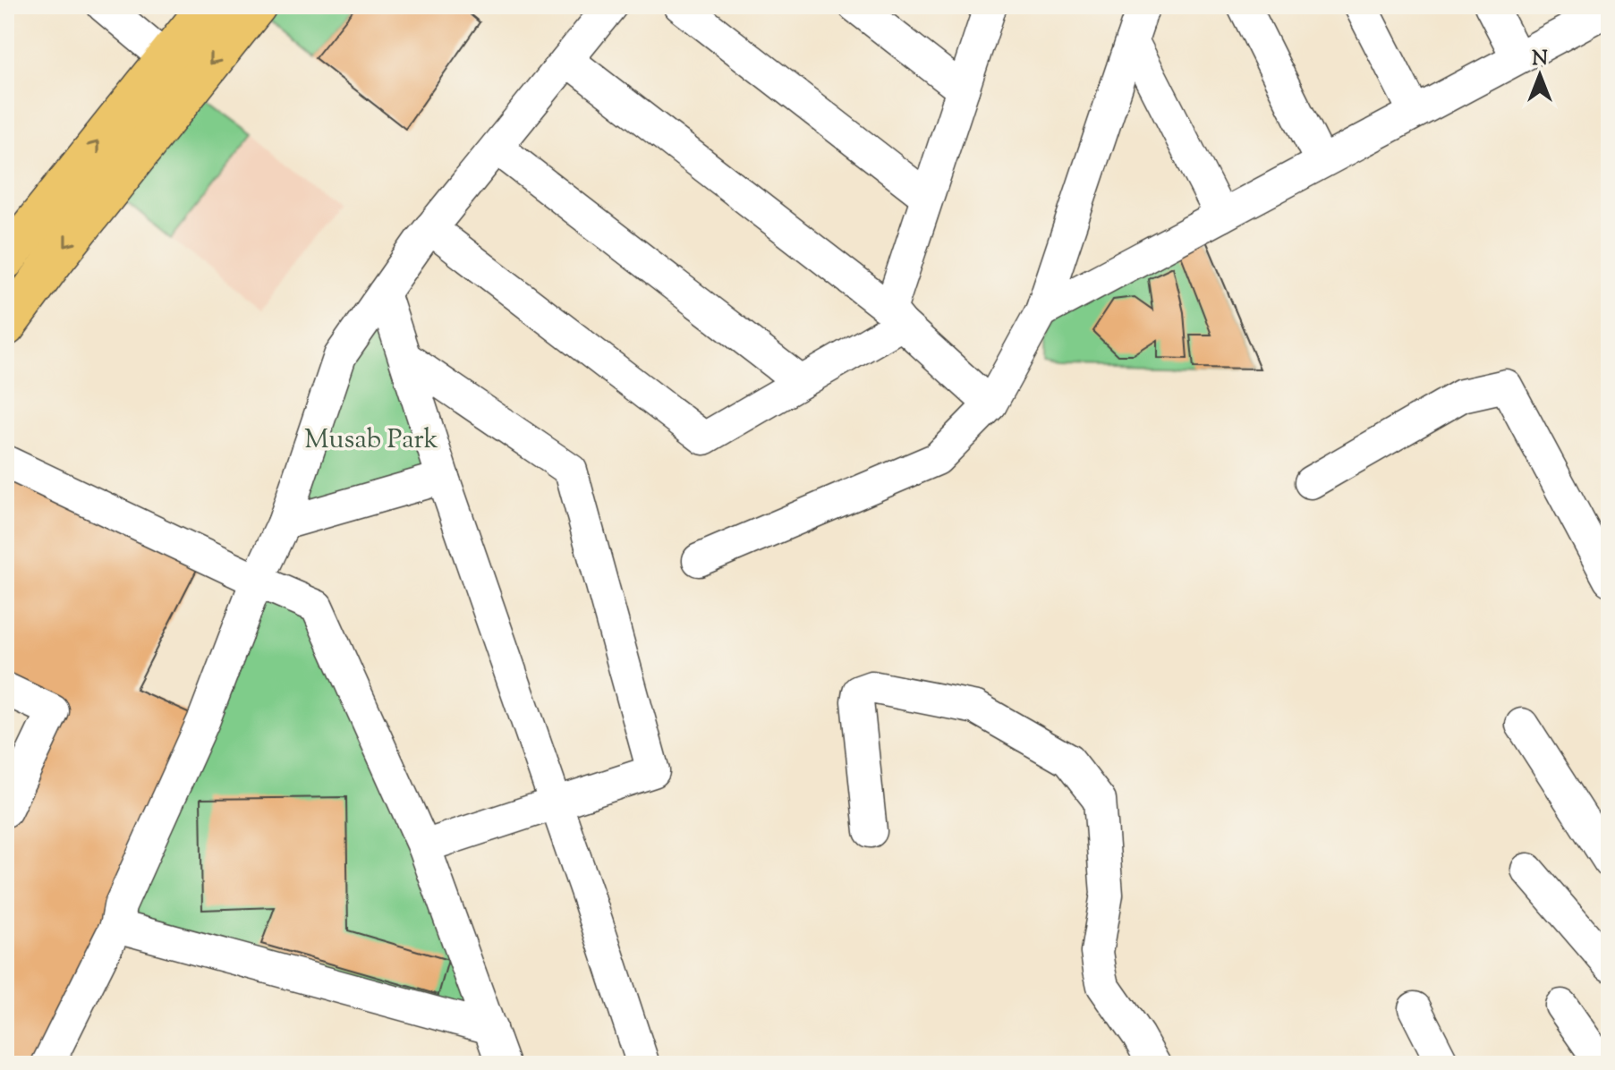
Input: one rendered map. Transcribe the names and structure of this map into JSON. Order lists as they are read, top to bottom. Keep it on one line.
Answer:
{"parks":["Musab Park"],"north":"top"}
